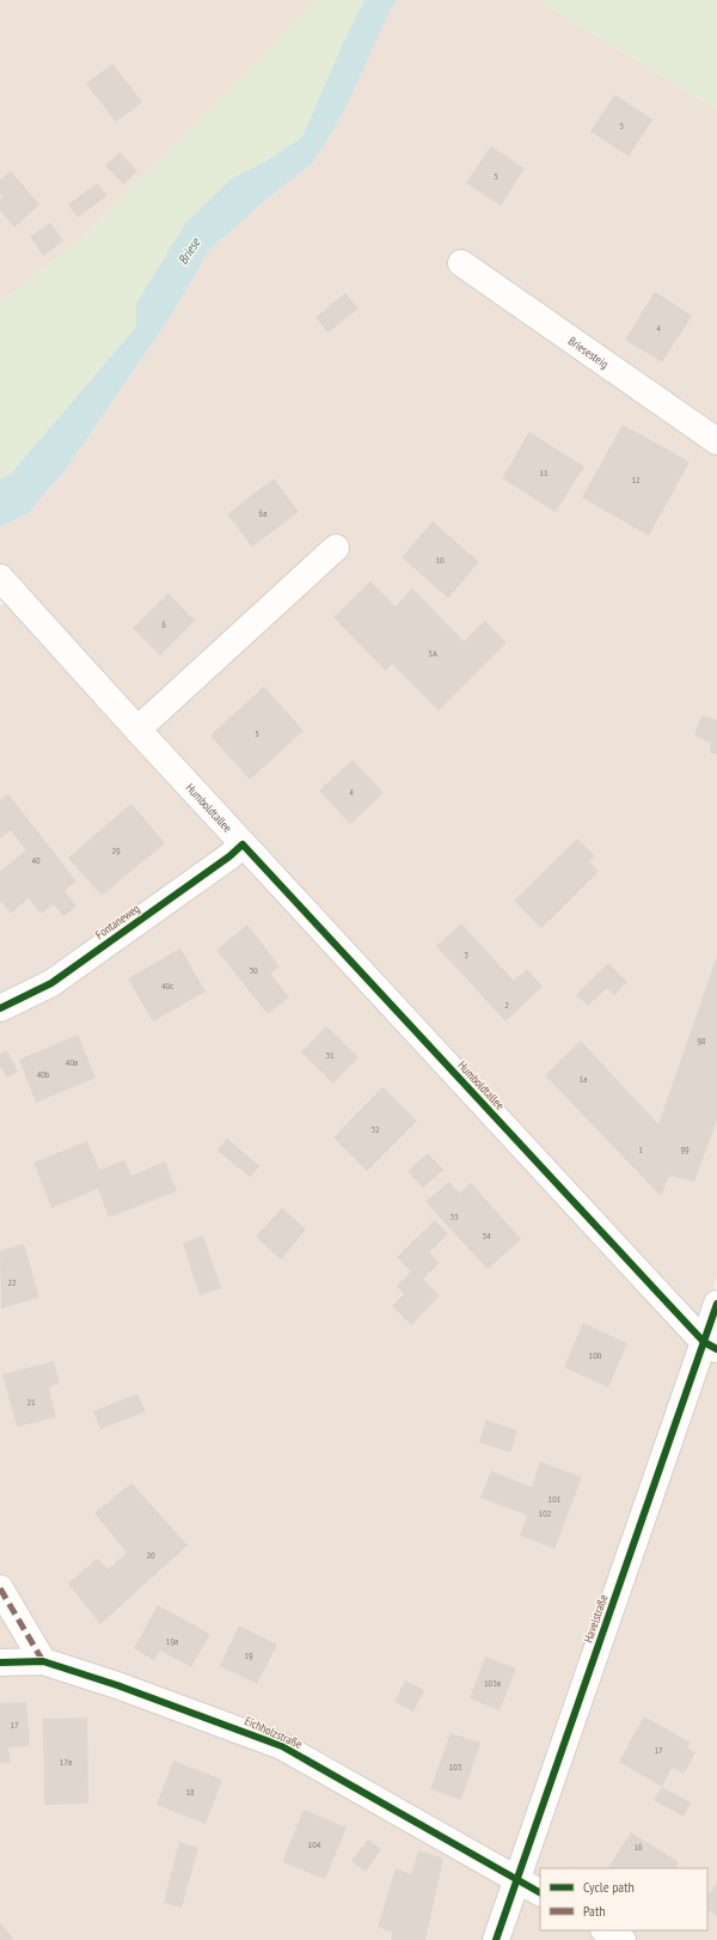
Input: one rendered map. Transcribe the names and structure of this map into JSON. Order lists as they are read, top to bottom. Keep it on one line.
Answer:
{"streets":{"street":["Briesesteig","Humboldtallee","Fontaneweg","Havelstraße","Eichholzstraße"]},"crossings":[["Humboldtallee","Fontaneweg"],["Humboldtallee","Havelstraße"],["Havelstraße","Eichholzstraße"]],"water":["Briese"],"house_numbers":["3","5","4","11","12","6a","10","6","5A","5","4","29","40","3","30","40c","2","98","31","40a","40b","1a","32","1","99","33","34","22","100","21","101","102","20","19a","19","103a","17","17","17a","103","18","104","16"],"legend":["Cycle path","Path"]}
